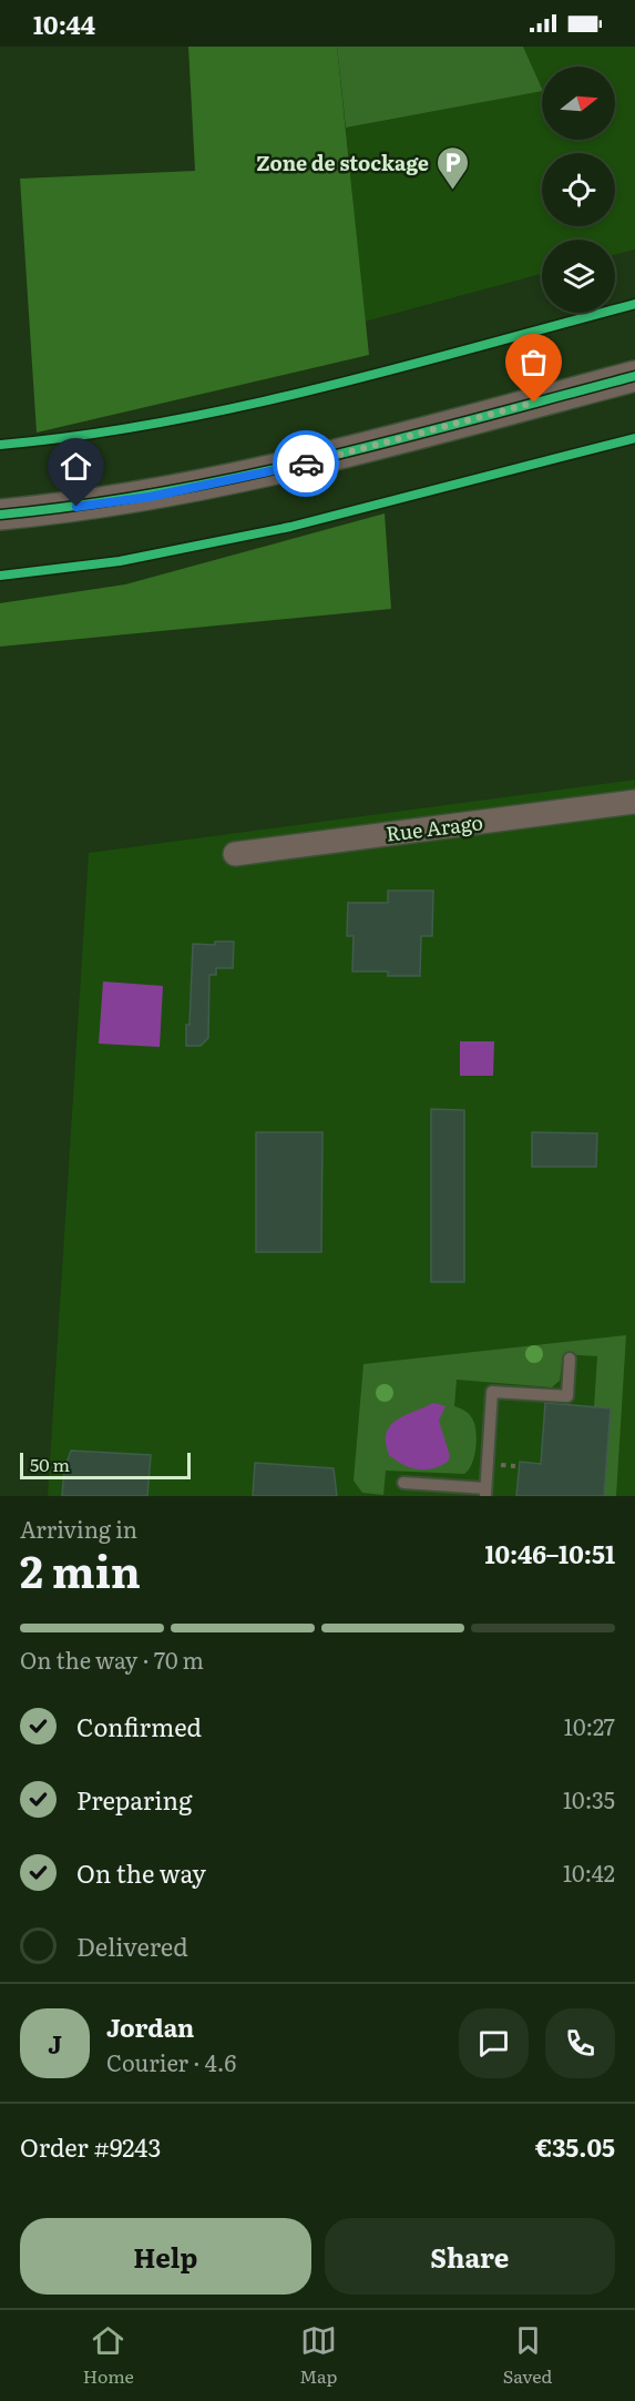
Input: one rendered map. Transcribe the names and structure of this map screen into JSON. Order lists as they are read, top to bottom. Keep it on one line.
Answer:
{"streets":{"street":["Rue Arago"]},"places":{"parking":["Zone de stockage"]},"scale_bar":"50 m","north":"right","page":{"status":"10:44","scale":"50 m","heading":["2 min","Arriving in","10:46–10:51"],"panel":["Jordan","Courier · 4.6","Order #9243","€35.05"],"bar":"On the way · 70 m","list":[["Confirmed","10:27"],["Preparing","10:35"],["On the way","10:42"],"Delivered"],"round":"J","buttons":["Help","Share"],"tabs":["Home","Map","Saved"]}}
